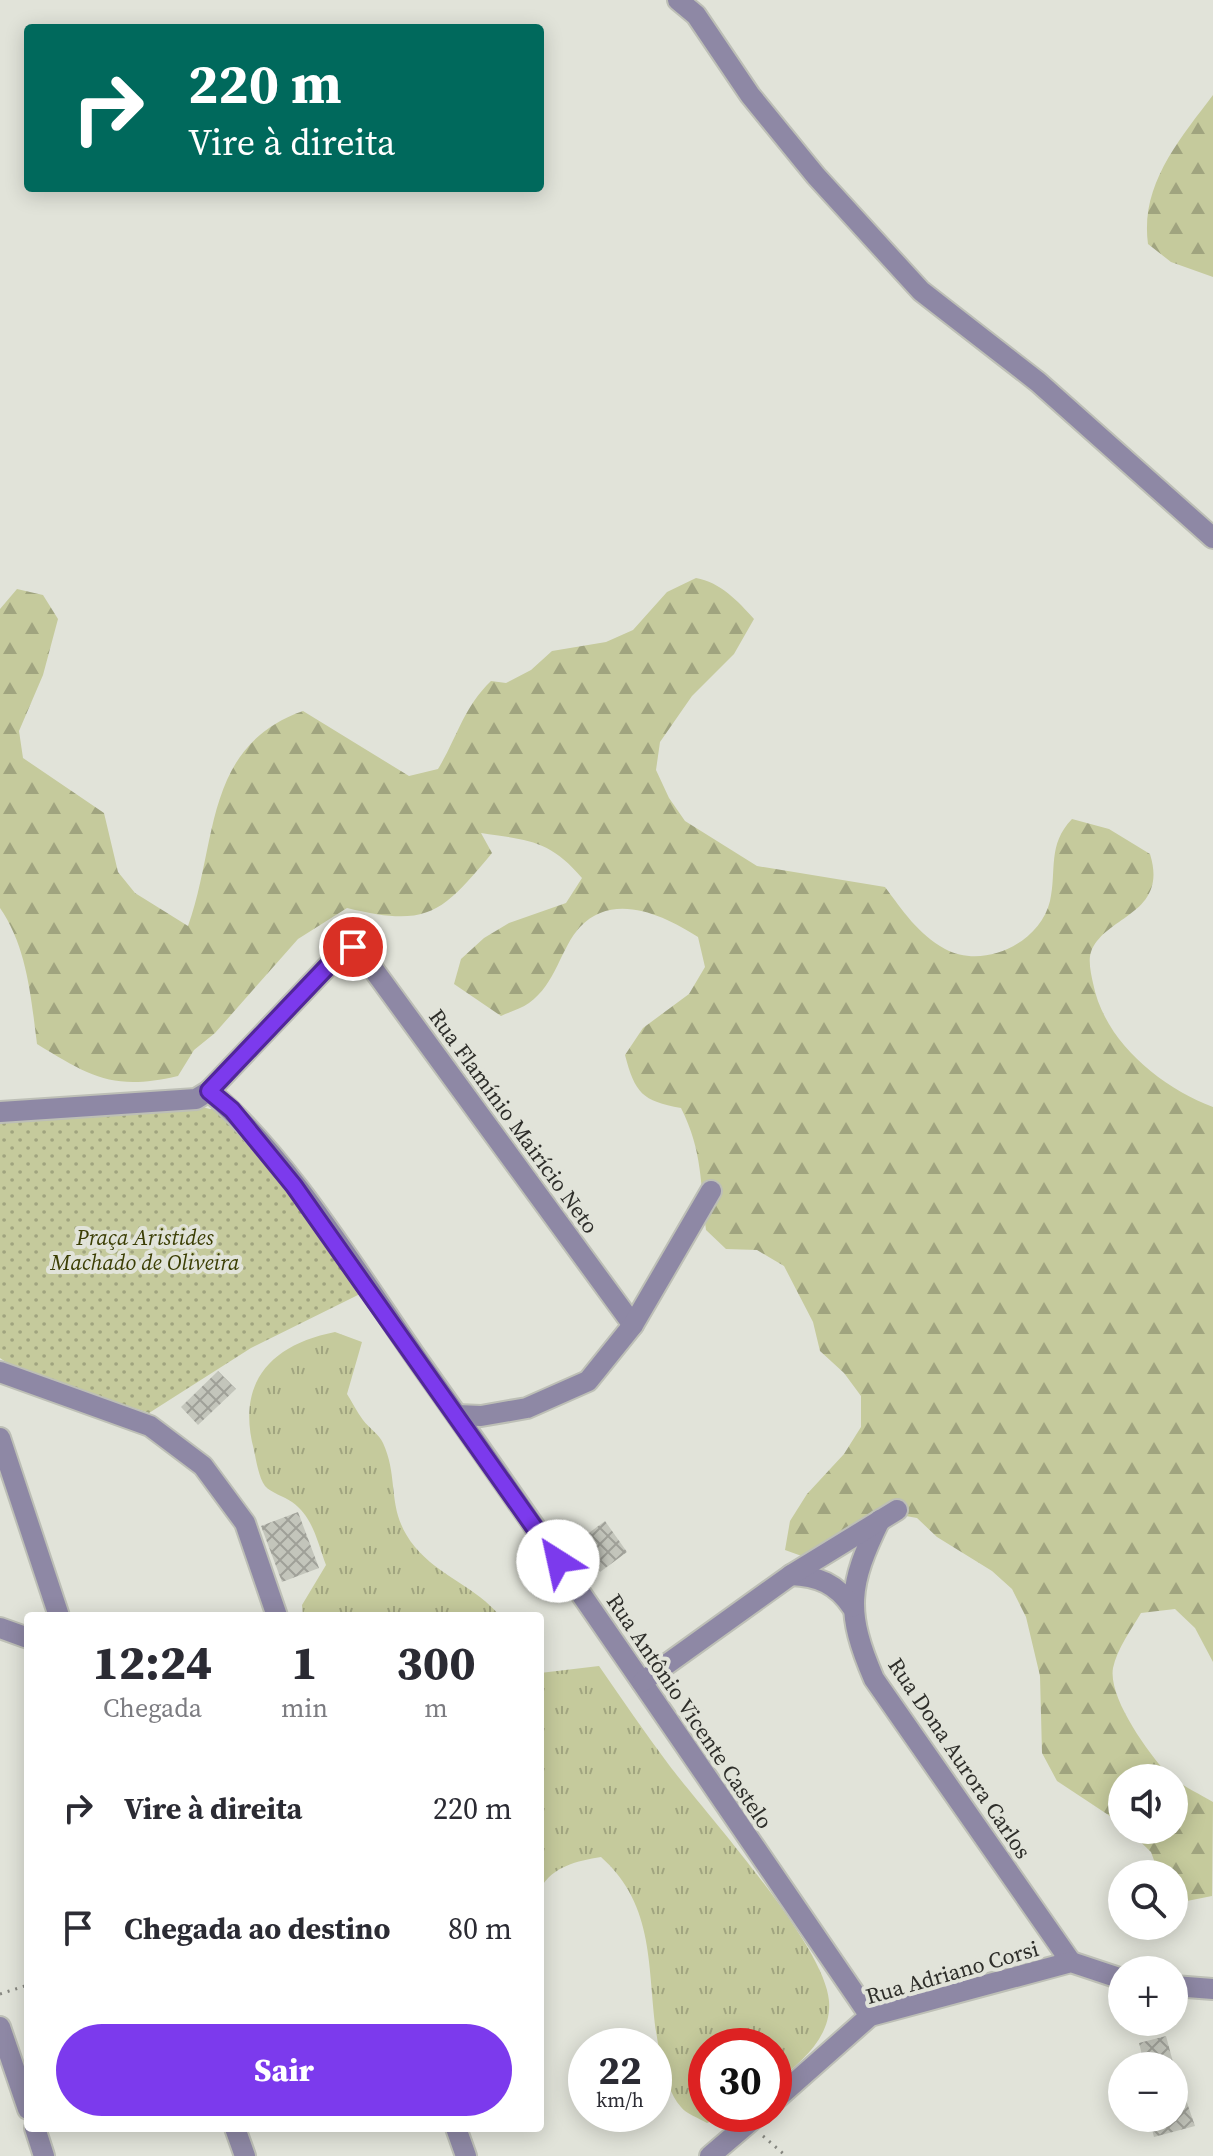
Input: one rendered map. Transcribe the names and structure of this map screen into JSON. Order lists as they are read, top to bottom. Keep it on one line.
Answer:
{"streets":{"street":["Rua Flamínio Mairício Neto","Rua Antônio Vicente Castelo","Rua Dona Aurora Carlos","Rua Adriano Corsi"]},"crossings":[["Rua Flamínio Mairício Neto","Rua Antônio Vicente Castelo"],["Rua Antônio Vicente Castelo","Rua Adriano Corsi"],["Rua Dona Aurora Carlos","Rua Adriano Corsi"]],"parks":["Praça Aristides Machado de Oliveira"],"page":{"turn":["220 m","Vire à direita"],"eta":["12:24","Chegada","1","min","300","m"],"list":[{"name":"Vire à direita","value":"220 m"},{"name":"Chegada ao destino","value":"80 m"}],"map_buttons":["+","−"],"buttons":"Sair","speed":"22 km/h","limit":"30"}}
